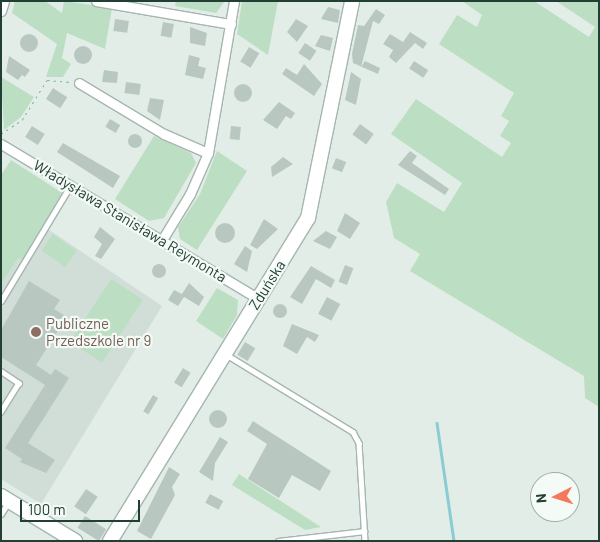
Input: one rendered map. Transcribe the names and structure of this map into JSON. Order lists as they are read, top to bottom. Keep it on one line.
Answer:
{"streets":{"street":["Władysława Stanisława Reymonta","Zduńska"]},"crossings":[["Władysława Stanisława Reymonta","Zduńska"]],"places":["Publiczne Przedszkole nr 9"],"scale_bar":"100 m","north":"left"}
